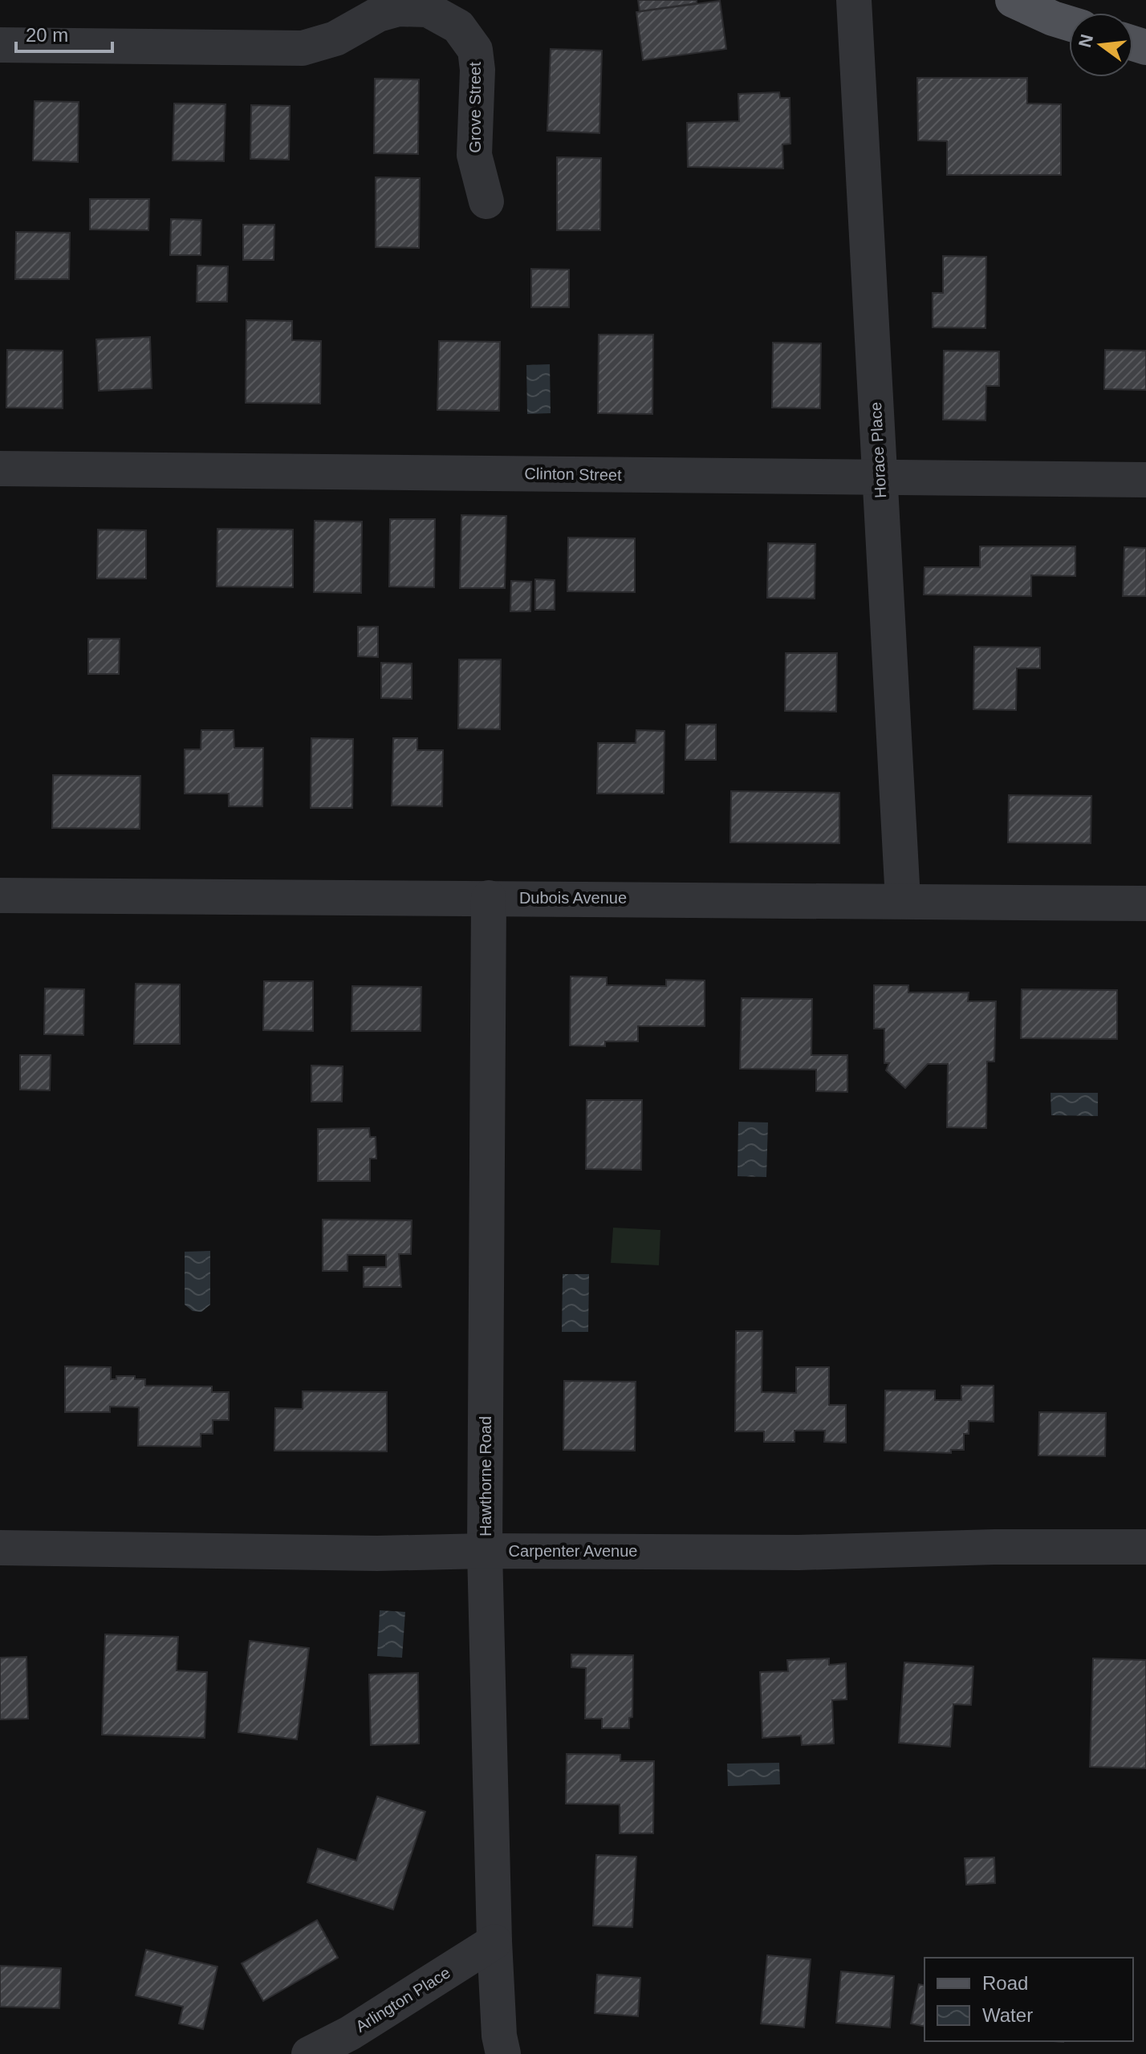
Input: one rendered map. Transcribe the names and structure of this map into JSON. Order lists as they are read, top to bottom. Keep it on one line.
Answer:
{"streets":{"street":["Grove Street","Horace Place","Clinton Street","Dubois Avenue","Hawthorne Road","Carpenter Avenue","Arlington Place"]},"crossings":[["Horace Place","Clinton Street"],["Horace Place","Dubois Avenue"],["Dubois Avenue","Hawthorne Road"],["Hawthorne Road","Carpenter Avenue"],["Hawthorne Road","Arlington Place"]],"legend":["Road","Water"],"scale_bar":"20 m","north":"left"}
